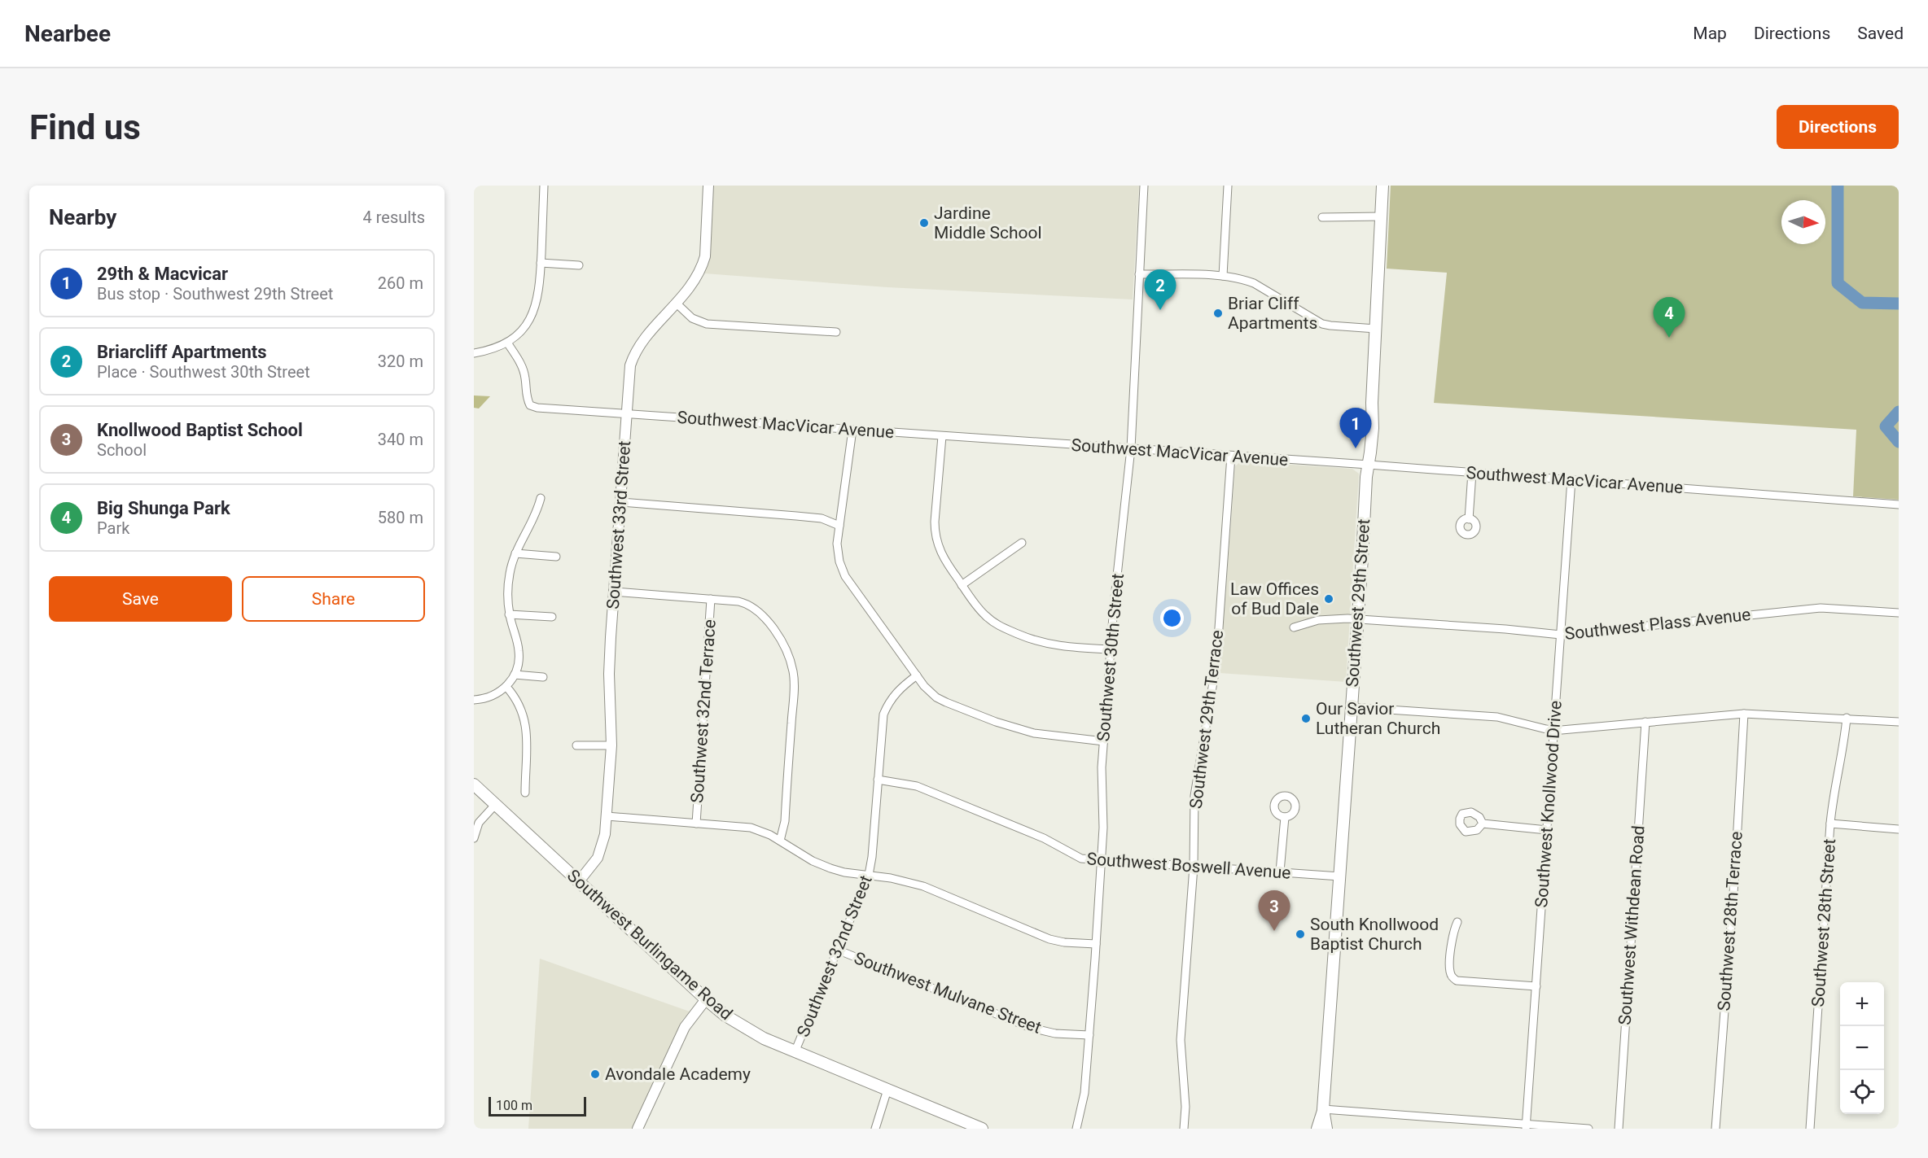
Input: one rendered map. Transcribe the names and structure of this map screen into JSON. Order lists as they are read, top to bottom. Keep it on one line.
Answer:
{"streets":{"main road":["Southwest 29th Street","Southwest Burlingame Road"],"street":["Southwest MacVicar Avenue","Southwest 33rd Street","Southwest Plass Avenue","Southwest 30th Street","Southwest 32nd Terrace","Southwest 29th Terrace","Southwest Knollwood Drive","Southwest Boswell Avenue","Southwest 28th Terrace","Southwest 28th Street","Southwest Withdean Road","Southwest 32nd Street","Southwest Mulvane Street"]},"crossings":[["Southwest MacVicar Avenue","Southwest 33rd Street"],["Southwest MacVicar Avenue","Southwest 29th Street"],["Southwest MacVicar Avenue","Southwest 30th Street"],["Southwest MacVicar Avenue","Southwest 29th Terrace"],["Southwest MacVicar Avenue","Southwest Knollwood Drive"],["Southwest 33rd Street","Southwest Burlingame Road"],["Southwest 29th Street","Southwest Plass Avenue"],["Southwest 29th Street","Southwest Boswell Avenue"],["Southwest Plass Avenue","Southwest Knollwood Drive"],["Southwest 30th Street","Southwest Boswell Avenue"],["Southwest 30th Street","Southwest Mulvane Street"],["Southwest 29th Terrace","Southwest Boswell Avenue"],["Southwest Boswell Avenue","Southwest 32nd Street"],["Southwest Burlingame Road","Southwest 32nd Street"],["Southwest 32nd Street","Southwest Mulvane Street"]],"places":["Jardine Middle School","Briar Cliff Apartments","Law Offices of Bud Dale","Our Savior Lutheran Church","South Knollwood Baptist Church","Avondale Academy"],"scale_bar":"100 m","north":"right","page":{"header":"Nearbee","nav":["Map","Directions","Saved"],"buttons":["Directions",["Save","Share"]],"title":"Find us","heading":["Nearby","4 results"],"list":[{"mark":"1","name":"29th & Macvicar","note":"Bus stop · Southwest 29th Street","value":"260 m"},{"mark":"2","name":"Briarcliff Apartments","note":"Place · Southwest 30th Street","value":"320 m"},{"mark":"3","name":"Knollwood Baptist School","note":"School","value":"340 m"},{"mark":"4","name":"Big Shunga Park","note":"Park","value":"580 m"}],"pins":["2","4","1","3"],"map_buttons":["+","−"],"scale":"100 m"}}
